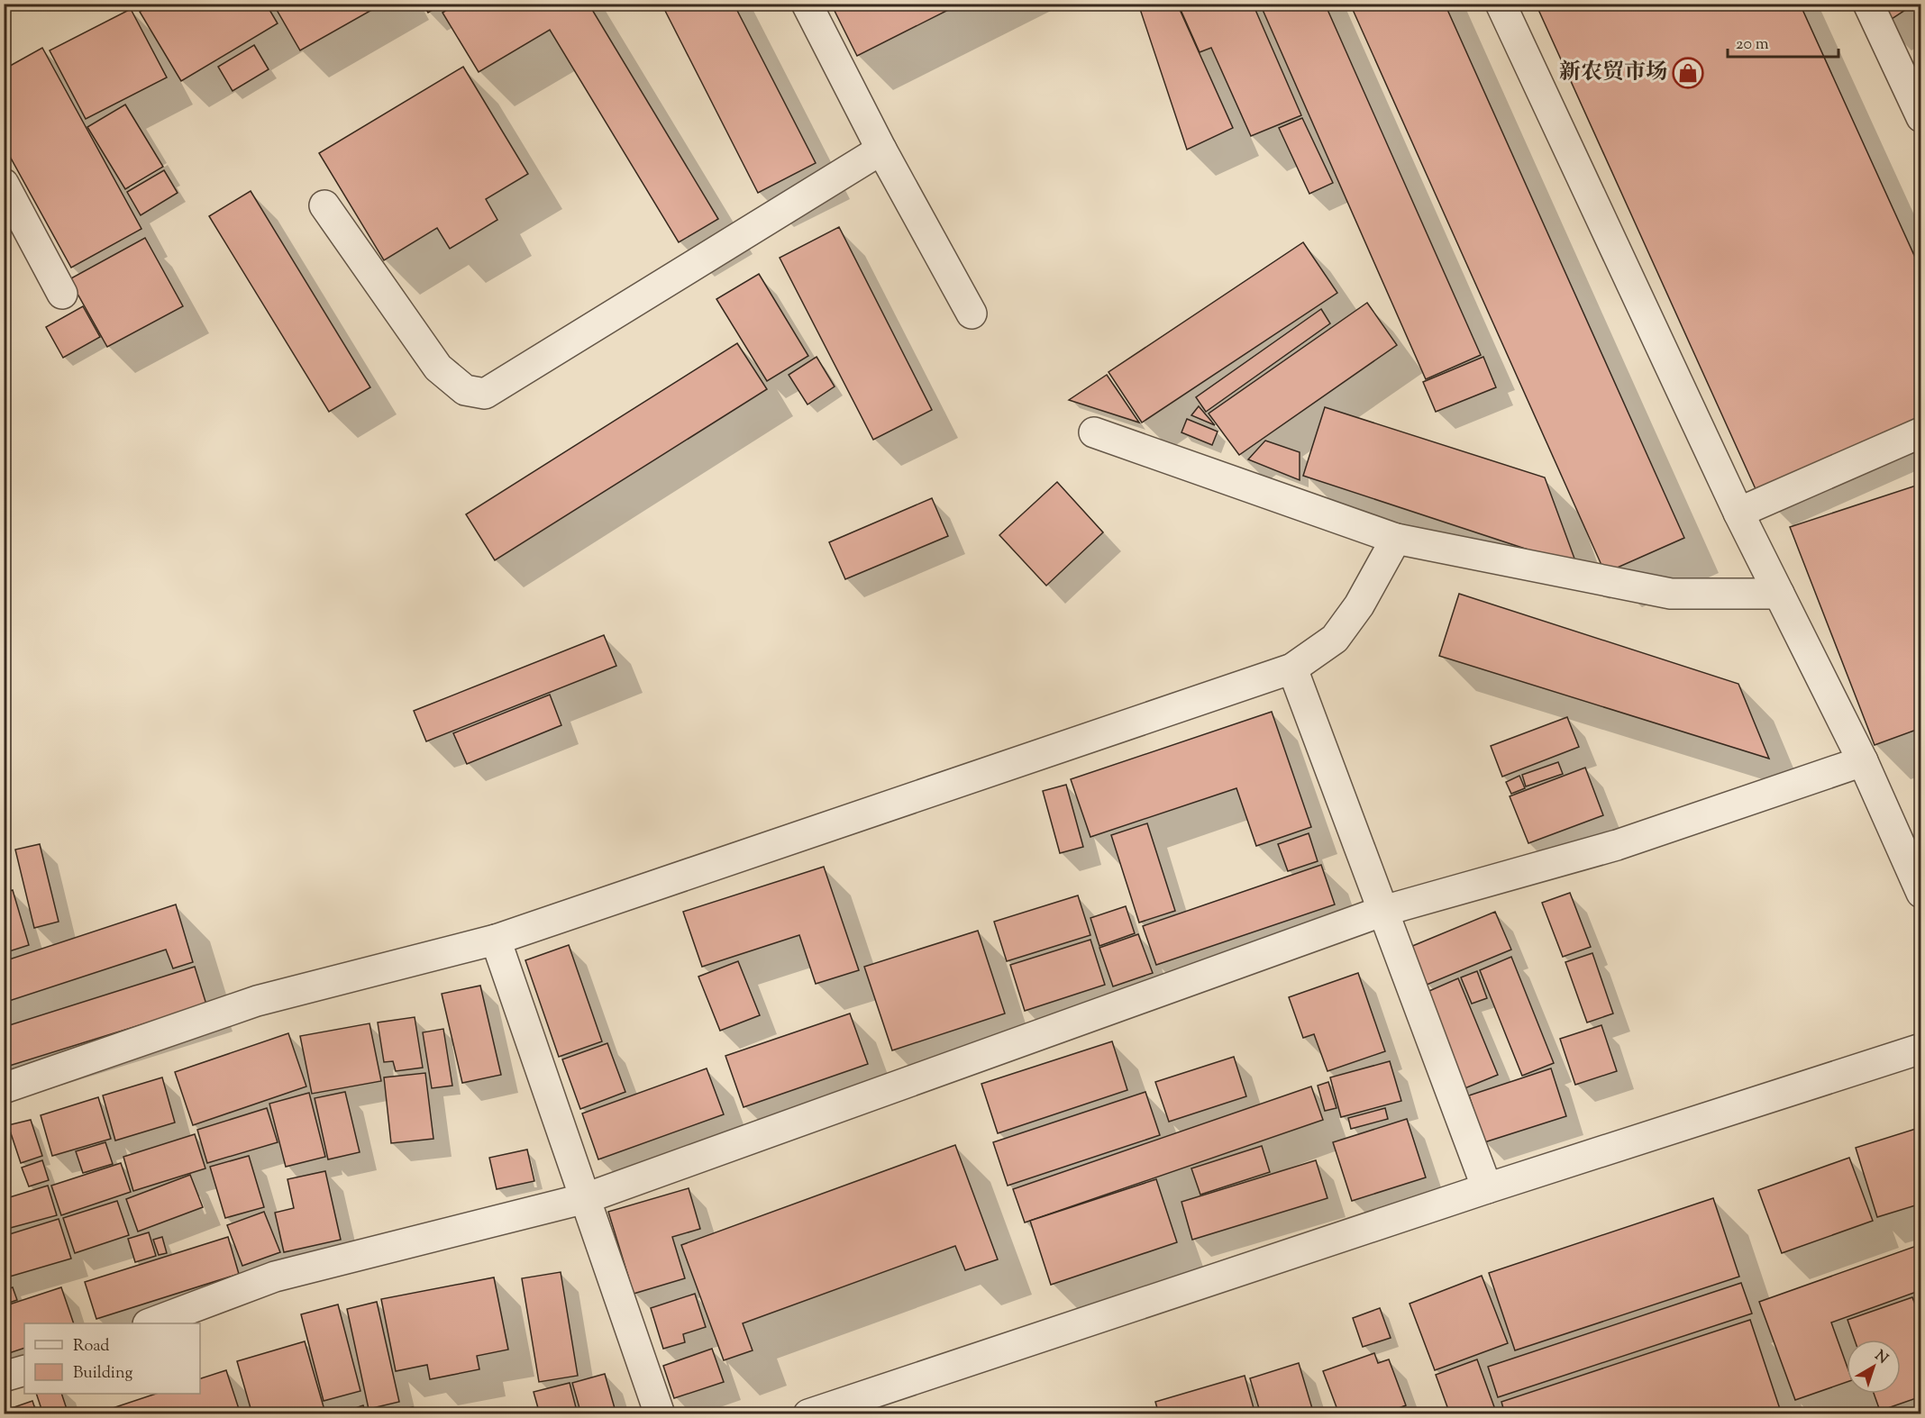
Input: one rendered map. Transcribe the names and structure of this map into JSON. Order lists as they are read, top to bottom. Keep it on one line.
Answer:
{"places":{"shop":["新农贸市场"]},"legend":["Road","Building"],"scale_bar":"20 m","north":"top right"}
